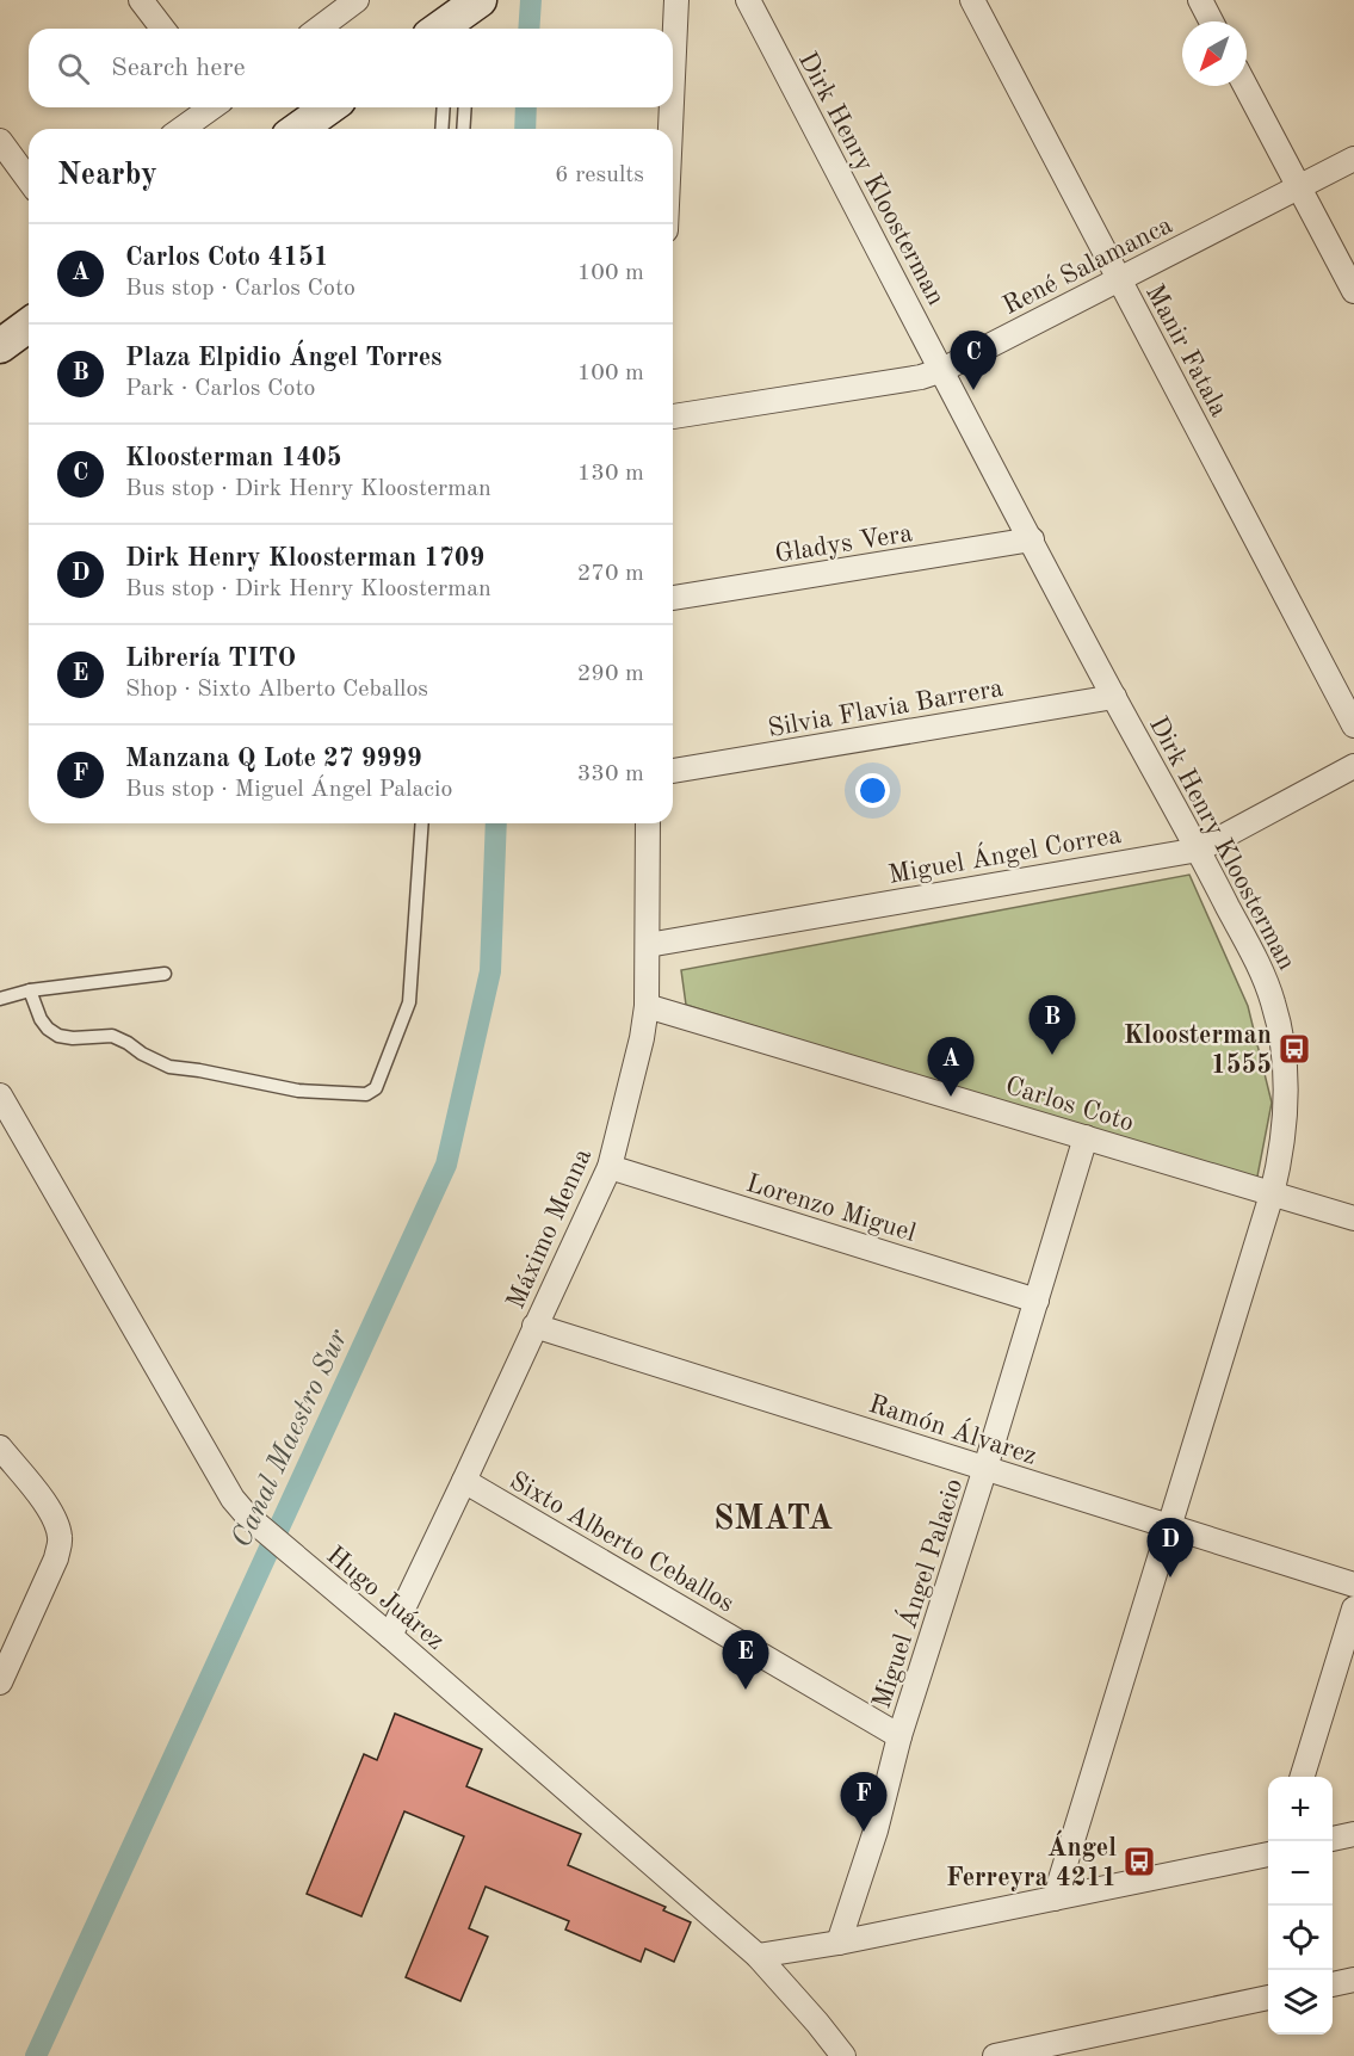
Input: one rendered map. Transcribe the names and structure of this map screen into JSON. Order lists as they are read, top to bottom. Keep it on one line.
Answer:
{"streets":{"street":["Dirk Henry Kloosterman","René Salamanca","Manir Fatala","Gladys Vera","Silvia Flavia Barrera","Miguel Ángel Correa","Carlos Coto","Lorenzo Miguel","Máximo Menna","Ramón Álvarez","Sixto Alberto Ceballos","Miguel Ángel Palacio","Hugo Juárez"]},"crossings":[["Dirk Henry Kloosterman","René Salamanca"],["Dirk Henry Kloosterman","Gladys Vera"],["Dirk Henry Kloosterman","Silvia Flavia Barrera"],["Dirk Henry Kloosterman","Miguel Ángel Correa"],["Dirk Henry Kloosterman","Carlos Coto"],["Dirk Henry Kloosterman","Ramón Álvarez"],["René Salamanca","Manir Fatala"],["Miguel Ángel Correa","Máximo Menna"],["Carlos Coto","Máximo Menna"],["Carlos Coto","Miguel Ángel Palacio"],["Lorenzo Miguel","Máximo Menna"],["Lorenzo Miguel","Miguel Ángel Palacio"],["Máximo Menna","Ramón Álvarez"],["Máximo Menna","Sixto Alberto Ceballos"],["Máximo Menna","Hugo Juárez"],["Ramón Álvarez","Miguel Ángel Palacio"],["Sixto Alberto Ceballos","Miguel Ángel Palacio"]],"districts":["SMATA"],"water":["Canal Maestro Sur"],"places":{"bus stop":["Kloosterman 1555","Ángel Ferreyra 4211"]},"north":"bottom left","page":{"search":"Search here","heading":["Nearby","6 results"],"list":[{"mark":"A","name":"Carlos Coto 4151","note":"Bus stop · Carlos Coto","value":"100 m"},{"mark":"B","name":"Plaza Elpidio Ángel Torres","note":"Park · Carlos Coto","value":"100 m"},{"mark":"C","name":"Kloosterman 1405","note":"Bus stop · Dirk Henry Kloosterman","value":"130 m"},{"mark":"D","name":"Dirk Henry Kloosterman 1709","note":"Bus stop · Dirk Henry Kloosterman","value":"270 m"},{"mark":"E","name":"Librería TITO","note":"Shop · Sixto Alberto Ceballos","value":"290 m"},{"mark":"F","name":"Manzana Q Lote 27 9999","note":"Bus stop · Miguel Ángel Palacio","value":"330 m"}],"pins":["C","B","A","D","E","F"],"map_buttons":["+","−"]}}
